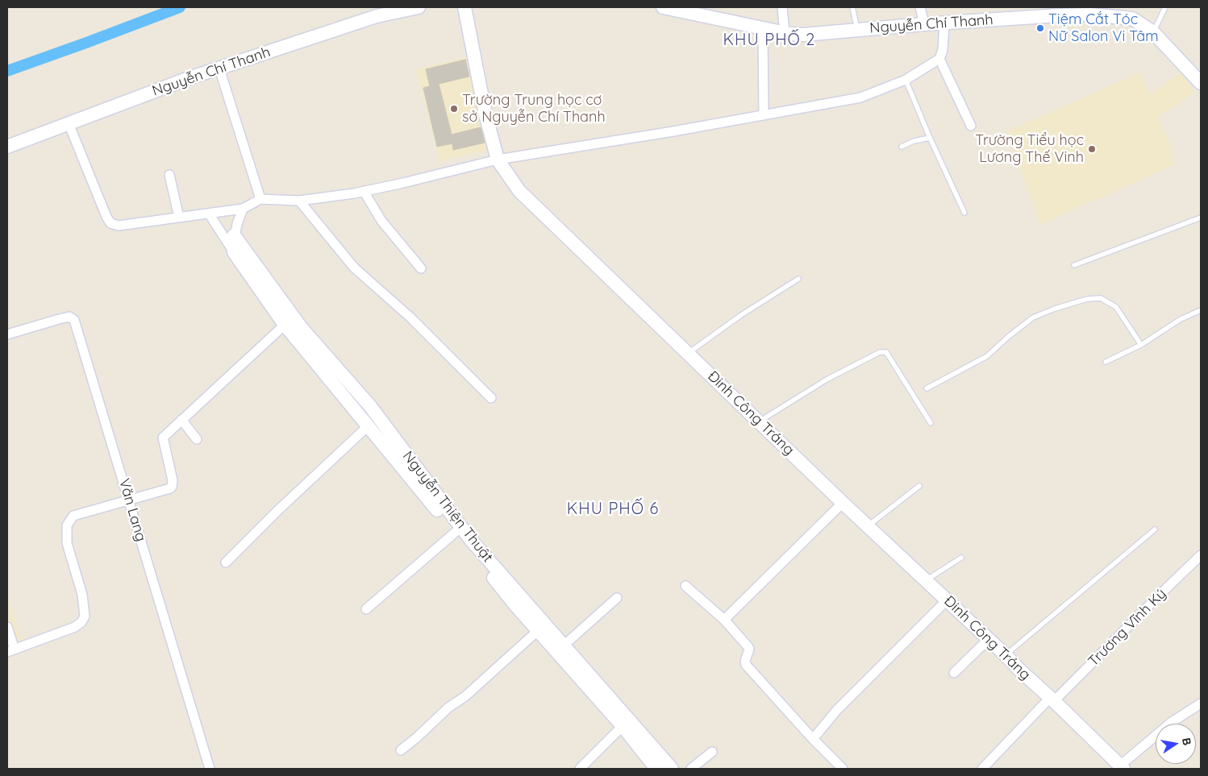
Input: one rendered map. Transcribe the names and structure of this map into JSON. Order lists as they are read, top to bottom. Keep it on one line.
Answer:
{"streets":{"street":["Nguyễn Chí Thanh","Đinh Công Tráng","Nguyễn Thiện Thuật","Văn Lang","Trương Vĩnh Ký"]},"crossings":[["Đinh Công Tráng","Trương Vĩnh Ký"]],"districts":["KHU PHỐ 2","KHU PHỐ 6"],"places":["Tiệm Cắt Tóc Nữ Salon Vi Tâm","Trường Trung học cơ sở Nguyễn Chí Thanh","Trường Tiểu học Lương Thế Vinh"],"north":"right"}
